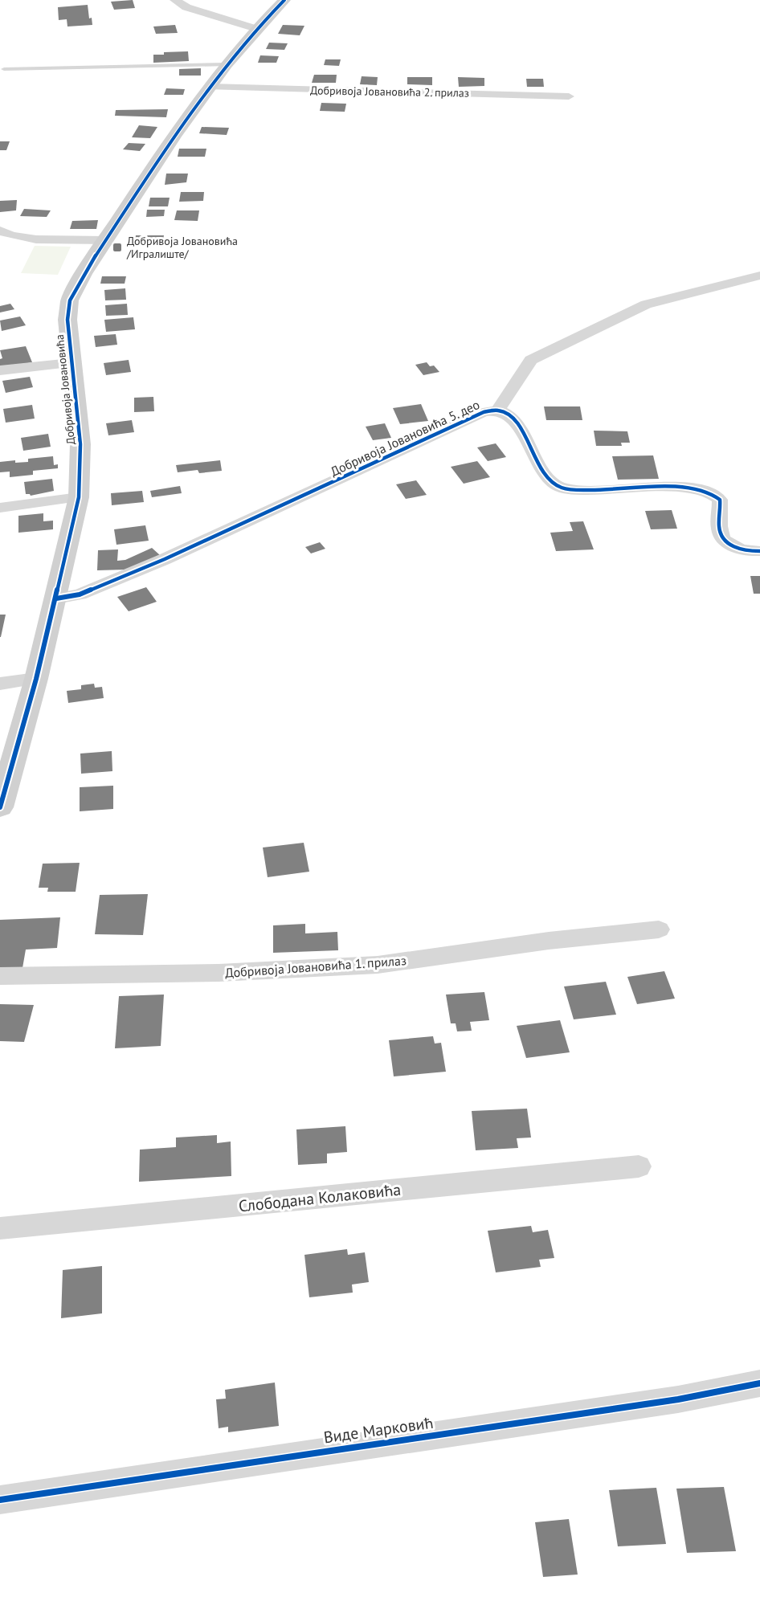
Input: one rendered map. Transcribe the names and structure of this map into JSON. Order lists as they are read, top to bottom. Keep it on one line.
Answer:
{"streets":{"street":["Добривоја Јовановића 2. прилаз","Добривоја Јовановића","Добривоја Јовановића 5. део","Добривоја Јовановића 1. прилаз","Слободана Колаковића","Виде Марковић"]},"crossings":[["Добривоја Јовановића 2. прилаз","Добривоја Јовановића"],["Добривоја Јовановића","Добривоја Јовановића 5. део"]],"places":{"transit":["Добривоја Јовановића /Игралиште/"]}}
